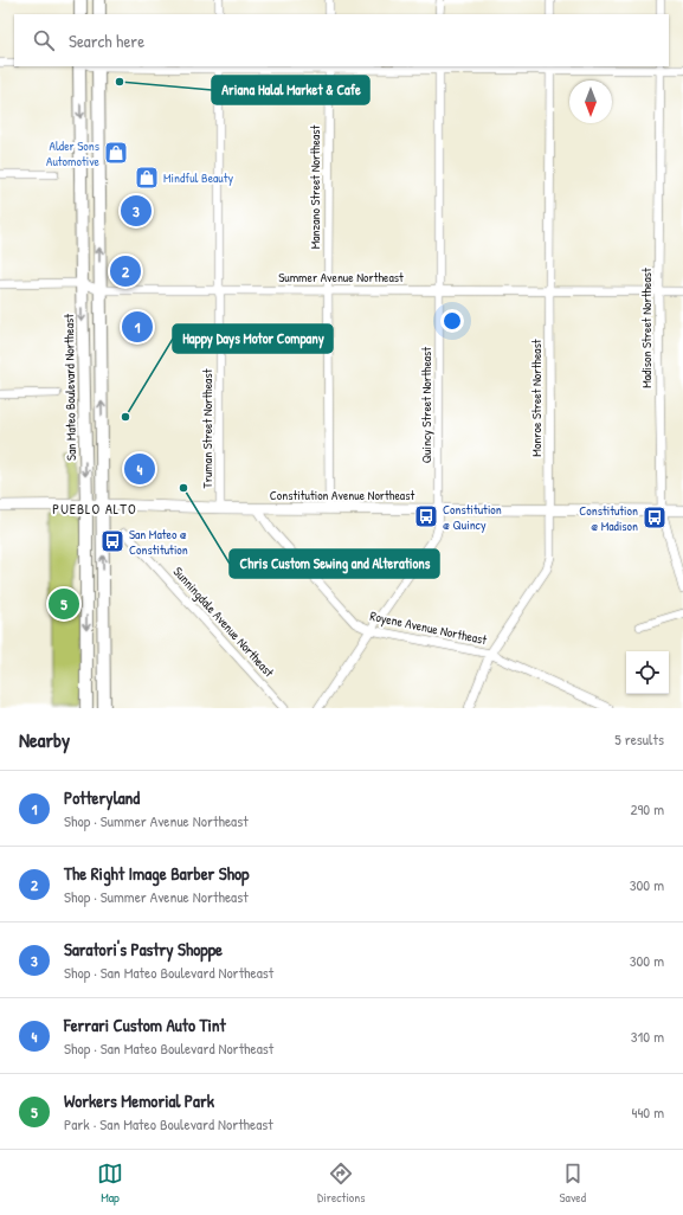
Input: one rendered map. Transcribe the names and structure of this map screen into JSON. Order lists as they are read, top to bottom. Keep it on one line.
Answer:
{"streets":{"main road":["San Mateo Boulevard Northeast"],"street":["Manzano Street Northeast","Summer Avenue Northeast","Madison Street Northeast","Monroe Street Northeast","Quincy Street Northeast","Truman Street Northeast","Constitution Avenue Northeast","Sunningdale Avenue Northeast","Royene Avenue Northeast"]},"crossings":[["Manzano Street Northeast","Summer Avenue Northeast"],["Manzano Street Northeast","Constitution Avenue Northeast"],["Summer Avenue Northeast","Madison Street Northeast"],["Summer Avenue Northeast","San Mateo Boulevard Northeast"],["Summer Avenue Northeast","Monroe Street Northeast"],["Summer Avenue Northeast","Quincy Street Northeast"],["Summer Avenue Northeast","Truman Street Northeast"],["Madison Street Northeast","Constitution Avenue Northeast"],["San Mateo Boulevard Northeast","Constitution Avenue Northeast"],["Monroe Street Northeast","Constitution Avenue Northeast"],["Monroe Street Northeast","Royene Avenue Northeast"],["Quincy Street Northeast","Constitution Avenue Northeast"],["Quincy Street Northeast","Royene Avenue Northeast"],["Truman Street Northeast","Constitution Avenue Northeast"],["Constitution Avenue Northeast","Royene Avenue Northeast"]],"districts":["PUEBLO ALTO"],"places":{"other":["Ariana Halal Market & Cafe","Happy Days Motor Company","Chris Custom Sewing and Alterations"],"shop":["Alder Sons Automotive","Mindful Beauty"],"bus stop":["Constitution @ Quincy","Constitution @ Madison","San Mateo @ Constitution"]},"north":"bottom","page":{"search":"Search here","pins":["3","2","1","4","5"],"heading":["Nearby","5 results"],"list":[{"mark":"1","name":"Potteryland","note":"Shop · Summer Avenue Northeast","value":"290 m"},{"mark":"2","name":"The Right Image Barber Shop","note":"Shop · Summer Avenue Northeast","value":"300 m"},{"mark":"3","name":"Saratori's Pastry Shoppe","note":"Shop · San Mateo Boulevard Northeast","value":"300 m"},{"mark":"4","name":"Ferrari Custom Auto Tint","note":"Shop · San Mateo Boulevard Northeast","value":"310 m"},{"mark":"5","name":"Workers Memorial Park","note":"Park · San Mateo Boulevard Northeast","value":"440 m"}],"nav":["Map","Directions","Saved"]}}
